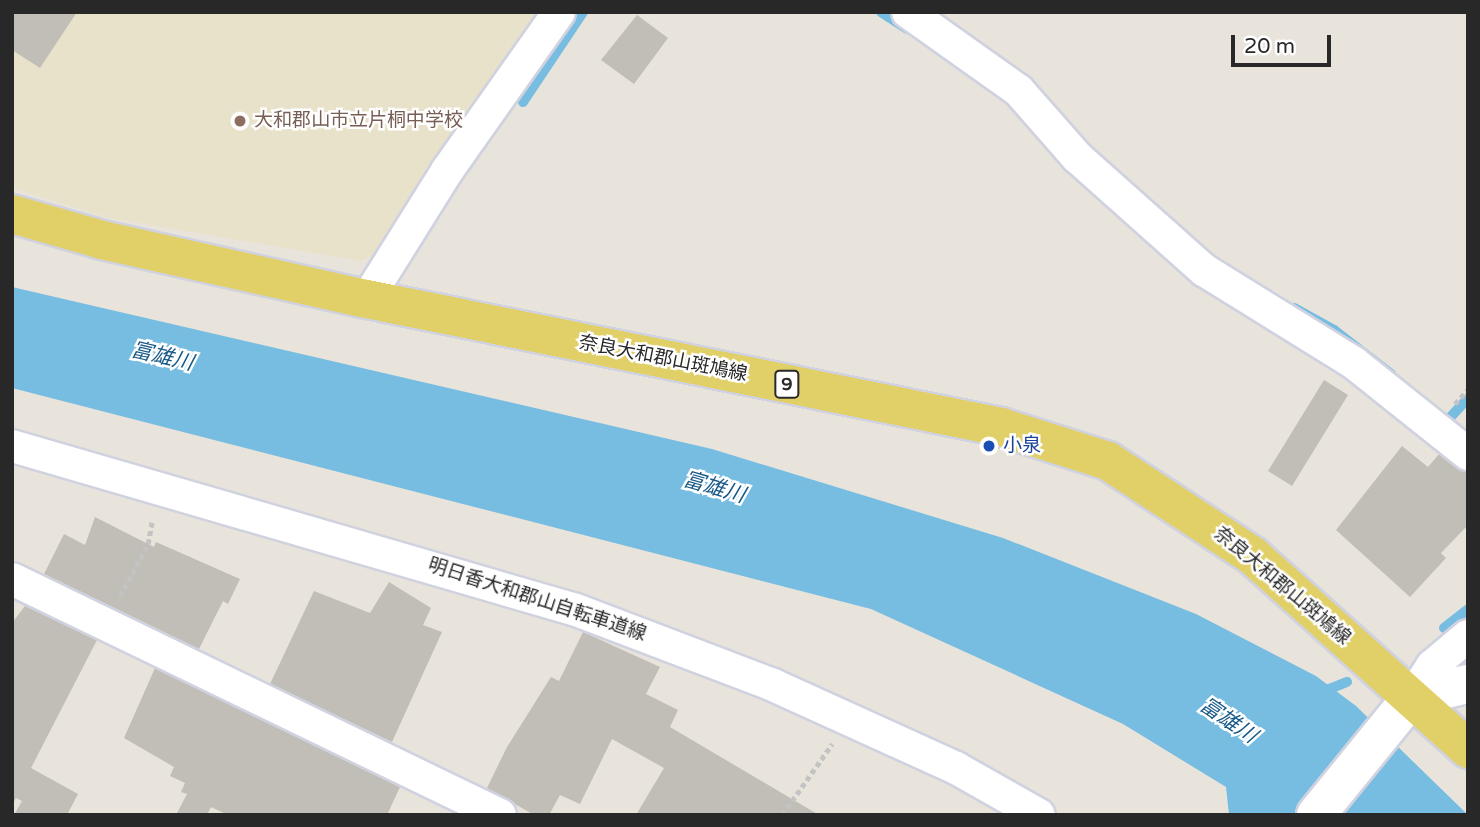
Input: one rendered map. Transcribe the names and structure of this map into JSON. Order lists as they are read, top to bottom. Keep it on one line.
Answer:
{"streets":{"main road":["奈良大和郡山斑鳩線","9"],"street":["明日香大和郡山自転車道線"]},"water":["富雄川"],"places":["大和郡山市立片桐中学校","小泉"],"scale_bar":"20 m"}
